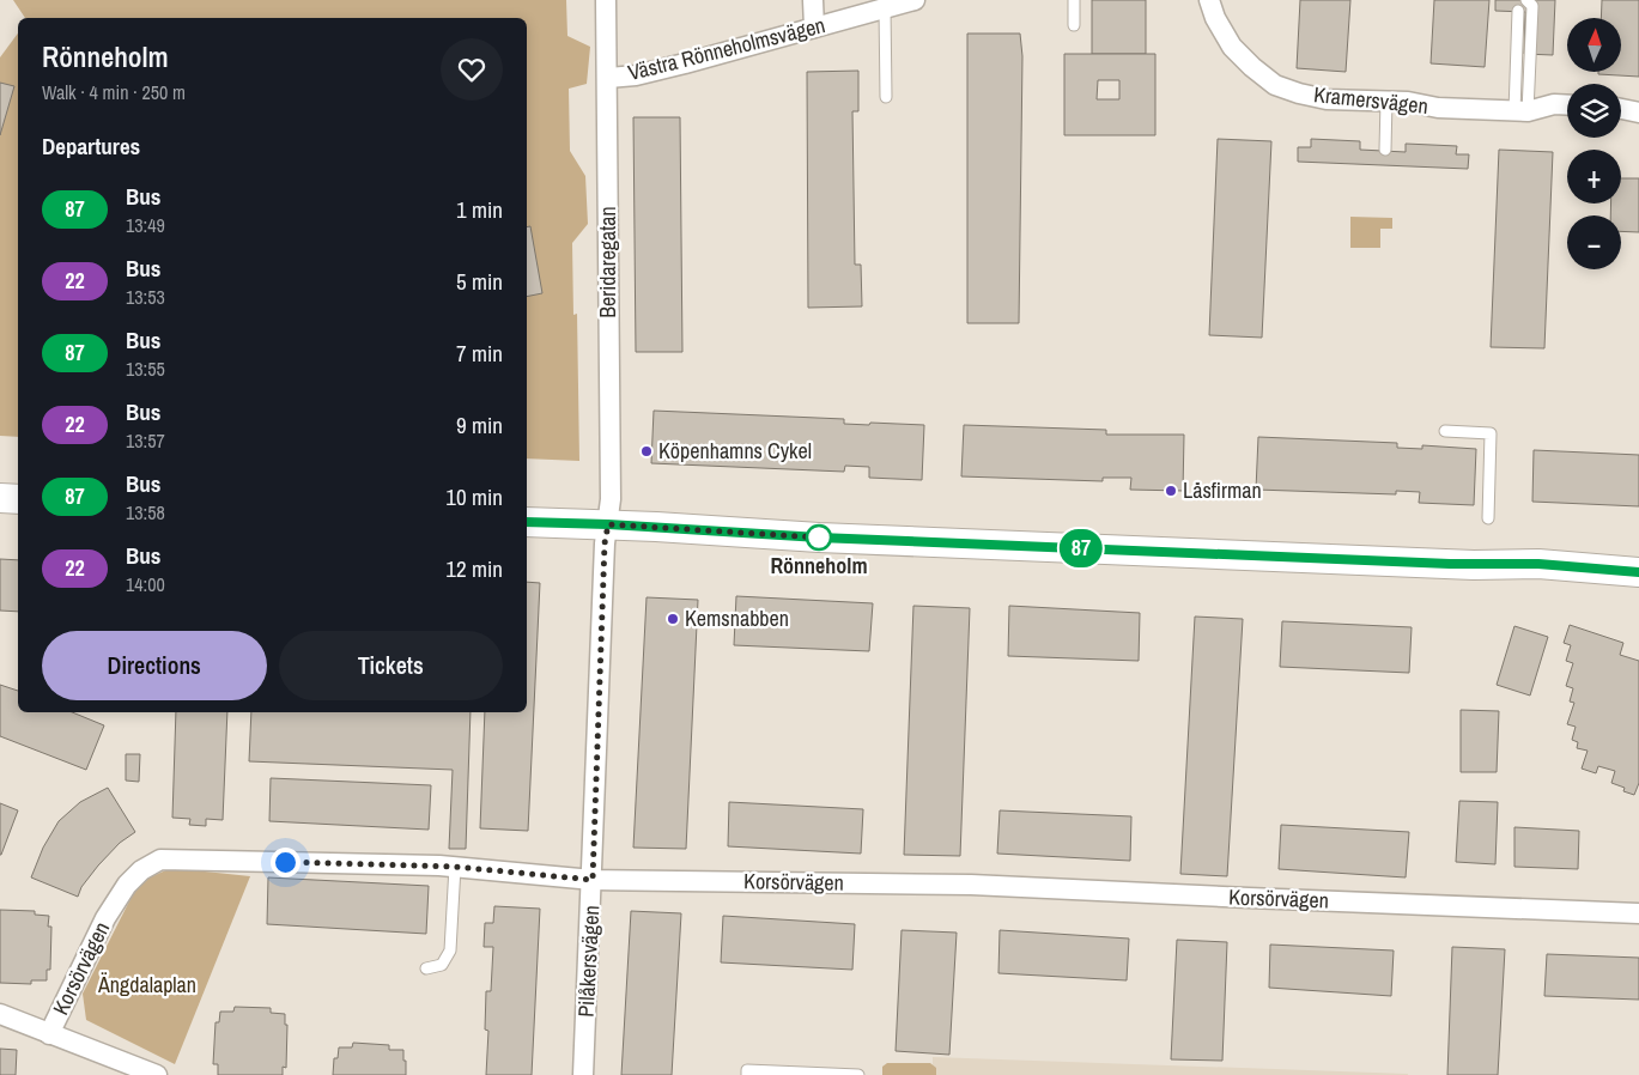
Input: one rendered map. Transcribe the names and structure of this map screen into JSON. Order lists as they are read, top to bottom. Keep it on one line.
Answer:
{"streets":{"street":["Västra Rönneholmsvägen","Kramersvägen","Beridaregatan","Korsörvägen","Pilåkersvägen"]},"crossings":[["Västra Rönneholmsvägen","Beridaregatan"],["Beridaregatan","Pilåkersvägen"],["Korsörvägen","Pilåkersvägen"]],"parks":["Ängdalaplan"],"places":["Köpenhamns Cykel","Låsfirman","Rönneholm","Kemsnabben"],"lines":["bus line 87"],"north":"top","page":{"on_map":"87","map_buttons":["+","−"],"heading":[["Rönneholm","Walk · 4 min · 250 m"],"Departures"],"list":[{"mark":"87","name":"Bus","note":"13:49","value":"1 min"},{"mark":"22","name":"Bus","note":"13:53","value":"5 min"},{"mark":"87","name":"Bus","note":"13:55","value":"7 min"},{"mark":"22","name":"Bus","note":"13:57","value":"9 min"},{"mark":"87","name":"Bus","note":"13:58","value":"10 min"},{"mark":"22","name":"Bus","note":"14:00","value":"12 min"}],"buttons":["Directions","Tickets"]}}
